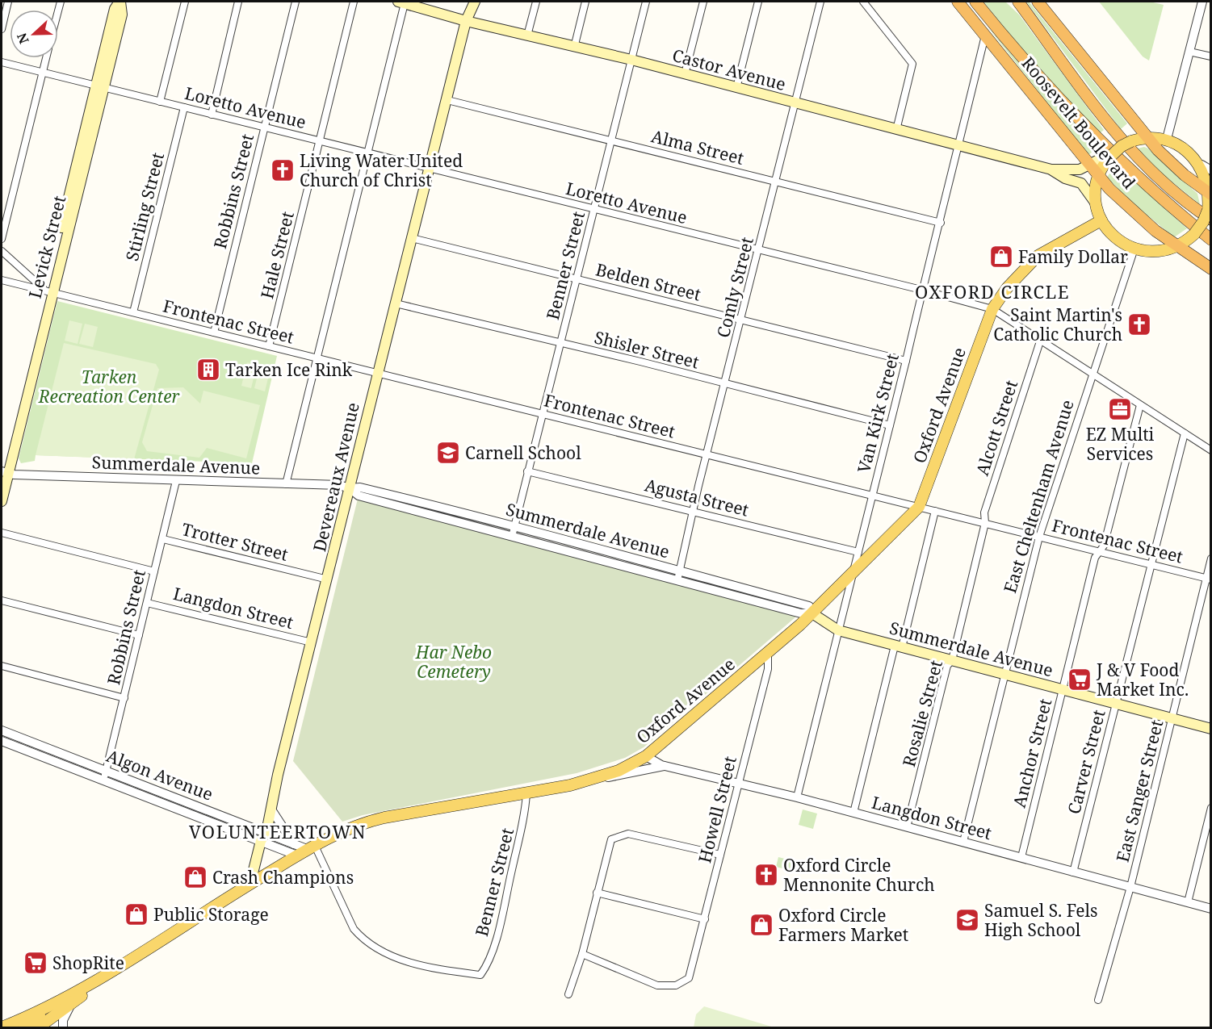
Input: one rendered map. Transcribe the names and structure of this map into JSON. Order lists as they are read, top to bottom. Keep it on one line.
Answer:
{"streets":{"highway":["Roosevelt Boulevard"],"main road":["Castor Avenue","Levick Street","Oxford Avenue","Summerdale Avenue","Devereaux Avenue"],"street":["Loretto Avenue","Alma Street","Robbins Street","Stirling Street","Hale Street","Benner Street","Belden Street","Comly Street","Frontenac Street","Shisler Street","Van Kirk Street","Alcott Street","East Cheltenham Avenue","Agusta Street","Trotter Street","Langdon Street","Rosalie Street","Anchor Street","Carver Street","Algon Avenue","East Sanger Street","Howell Street"]},"crossings":[["Castor Avenue","Roosevelt Boulevard"],["Castor Avenue","Benner Street"],["Castor Avenue","Comly Street"],["Castor Avenue","Van Kirk Street"],["Castor Avenue","Devereaux Avenue"],["Loretto Avenue","Robbins Street"],["Loretto Avenue","Stirling Street"],["Loretto Avenue","Levick Street"],["Loretto Avenue","Hale Street"],["Loretto Avenue","Benner Street"],["Loretto Avenue","Comly Street"],["Loretto Avenue","Oxford Avenue"],["Loretto Avenue","Van Kirk Street"],["Loretto Avenue","Alcott Street"],["Loretto Avenue","Devereaux Avenue"],["Loretto Avenue","East Cheltenham Avenue"],["Loretto Avenue","Anchor Street"],["Loretto Avenue","Carver Street"],["Roosevelt Boulevard","Van Kirk Street"],["Alma Street","Benner Street"],["Alma Street","Comly Street"],["Alma Street","Van Kirk Street"],["Alma Street","Devereaux Avenue"],["Robbins Street","Frontenac Street"],["Robbins Street","Summerdale Avenue"],["Robbins Street","Trotter Street"],["Robbins Street","Langdon Street"],["Robbins Street","Algon Avenue"],["Stirling Street","Frontenac Street"],["Levick Street","Frontenac Street"],["Levick Street","Summerdale Avenue"],["Hale Street","Frontenac Street"],["Benner Street","Belden Street"],["Benner Street","Frontenac Street"],["Benner Street","Shisler Street"],["Benner Street","Oxford Avenue"],["Benner Street","Summerdale Avenue"],["Benner Street","Agusta Street"],["Belden Street","Comly Street"],["Belden Street","Van Kirk Street"],["Belden Street","Devereaux Avenue"],["Comly Street","Frontenac Street"],["Comly Street","Shisler Street"],["Comly Street","Summerdale Avenue"],["Comly Street","Agusta Street"],["Frontenac Street","Oxford Avenue"],["Frontenac Street","Van Kirk Street"],["Frontenac Street","Alcott Street"],["Frontenac Street","Devereaux Avenue"],["Frontenac Street","East Cheltenham Avenue"],["Frontenac Street","Rosalie Street"],["Frontenac Street","Anchor Street"],["Frontenac Street","Carver Street"],["Frontenac Street","East Sanger Street"],["Shisler Street","Van Kirk Street"],["Shisler Street","Devereaux Avenue"],["Oxford Avenue","Van Kirk Street"],["Oxford Avenue","Summerdale Avenue"],["Oxford Avenue","Devereaux Avenue"],["Oxford Avenue","Langdon Street"],["Oxford Avenue","Algon Avenue"],["Oxford Avenue","Howell Street"],["Van Kirk Street","Summerdale Avenue"],["Van Kirk Street","Agusta Street"],["Van Kirk Street","Langdon Street"],["Alcott Street","Rosalie Street"],["Summerdale Avenue","Devereaux Avenue"],["Summerdale Avenue","East Cheltenham Avenue"],["Summerdale Avenue","Rosalie Street"],["Summerdale Avenue","Anchor Street"],["Summerdale Avenue","Carver Street"],["Summerdale Avenue","East Sanger Street"],["Devereaux Avenue","Trotter Street"],["Devereaux Avenue","Langdon Street"],["Devereaux Avenue","Algon Avenue"],["East Cheltenham Avenue","Langdon Street"],["Langdon Street","Rosalie Street"],["Langdon Street","Anchor Street"],["Langdon Street","Carver Street"],["Langdon Street","East Sanger Street"],["Langdon Street","Howell Street"]],"districts":["OXFORD CIRCLE","VOLUNTEERTOWN"],"parks":["Tarken Recreation Center","Har Nebo Cemetery"],"places":{"church":["Living Water United Church of Christ","Saint Martin's Catholic Church","Oxford Circle Mennonite Church"],"shop":["Family Dollar","Crash Champions","Public Storage","Oxford Circle Farmers Market"],"building":["Tarken Ice Rink"],"office":["EZ Multi Services"],"school or university":["Carnell School","Samuel S. Fels High School"],"supermarket":["J & V Food Market Inc.","ShopRite"]},"north":"left"}
